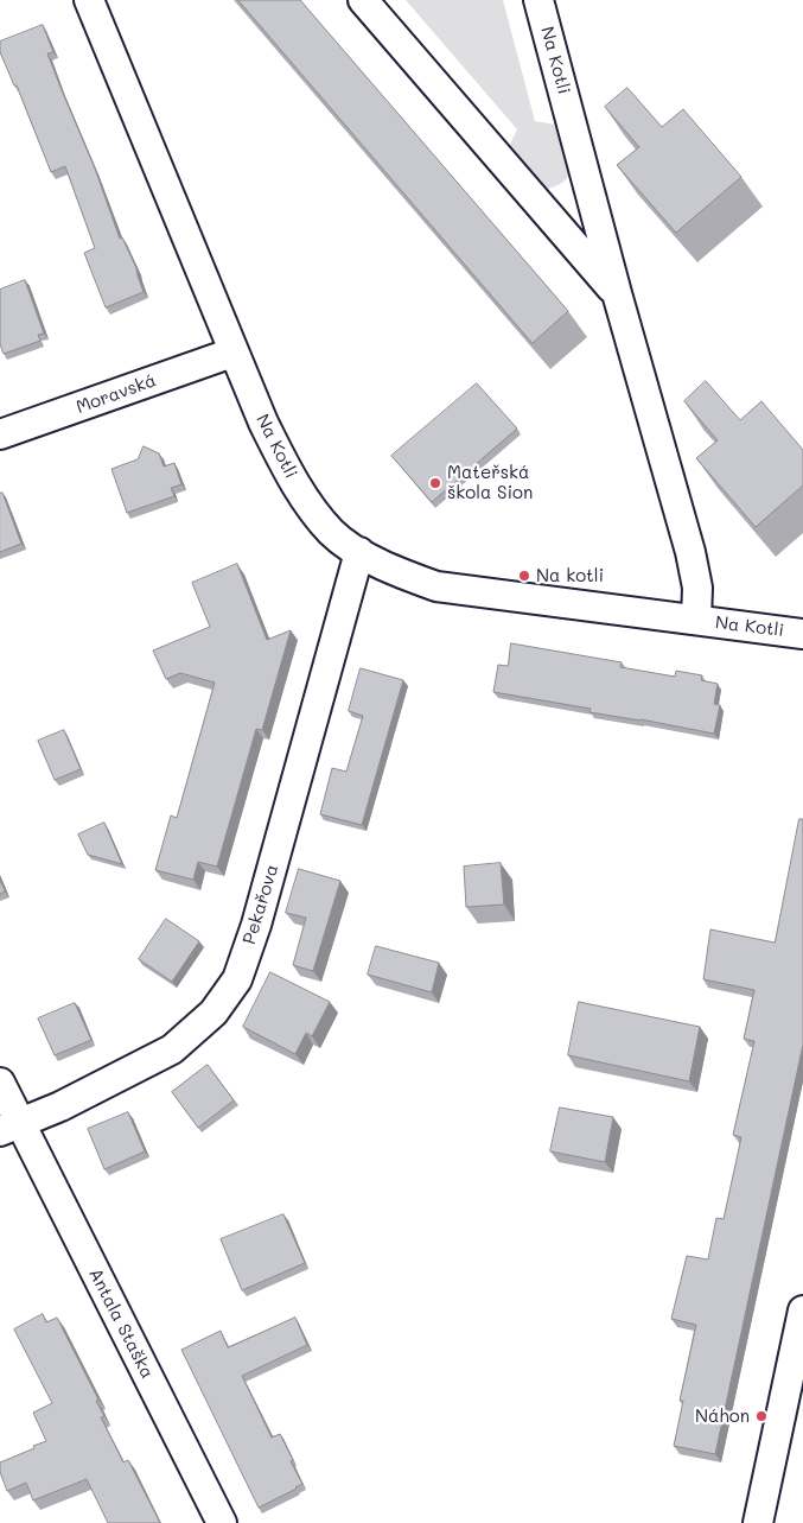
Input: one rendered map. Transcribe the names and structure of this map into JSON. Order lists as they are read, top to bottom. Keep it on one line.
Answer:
{"streets":{"street":["Na Kotli","Moravská","Pekařova","Antala Staška"]},"crossings":[["Na Kotli","Moravská"],["Na Kotli","Pekařova"],["Pekařova","Antala Staška"]],"places":["Mateřská škola Sion","Na kotli","Náhon"]}
